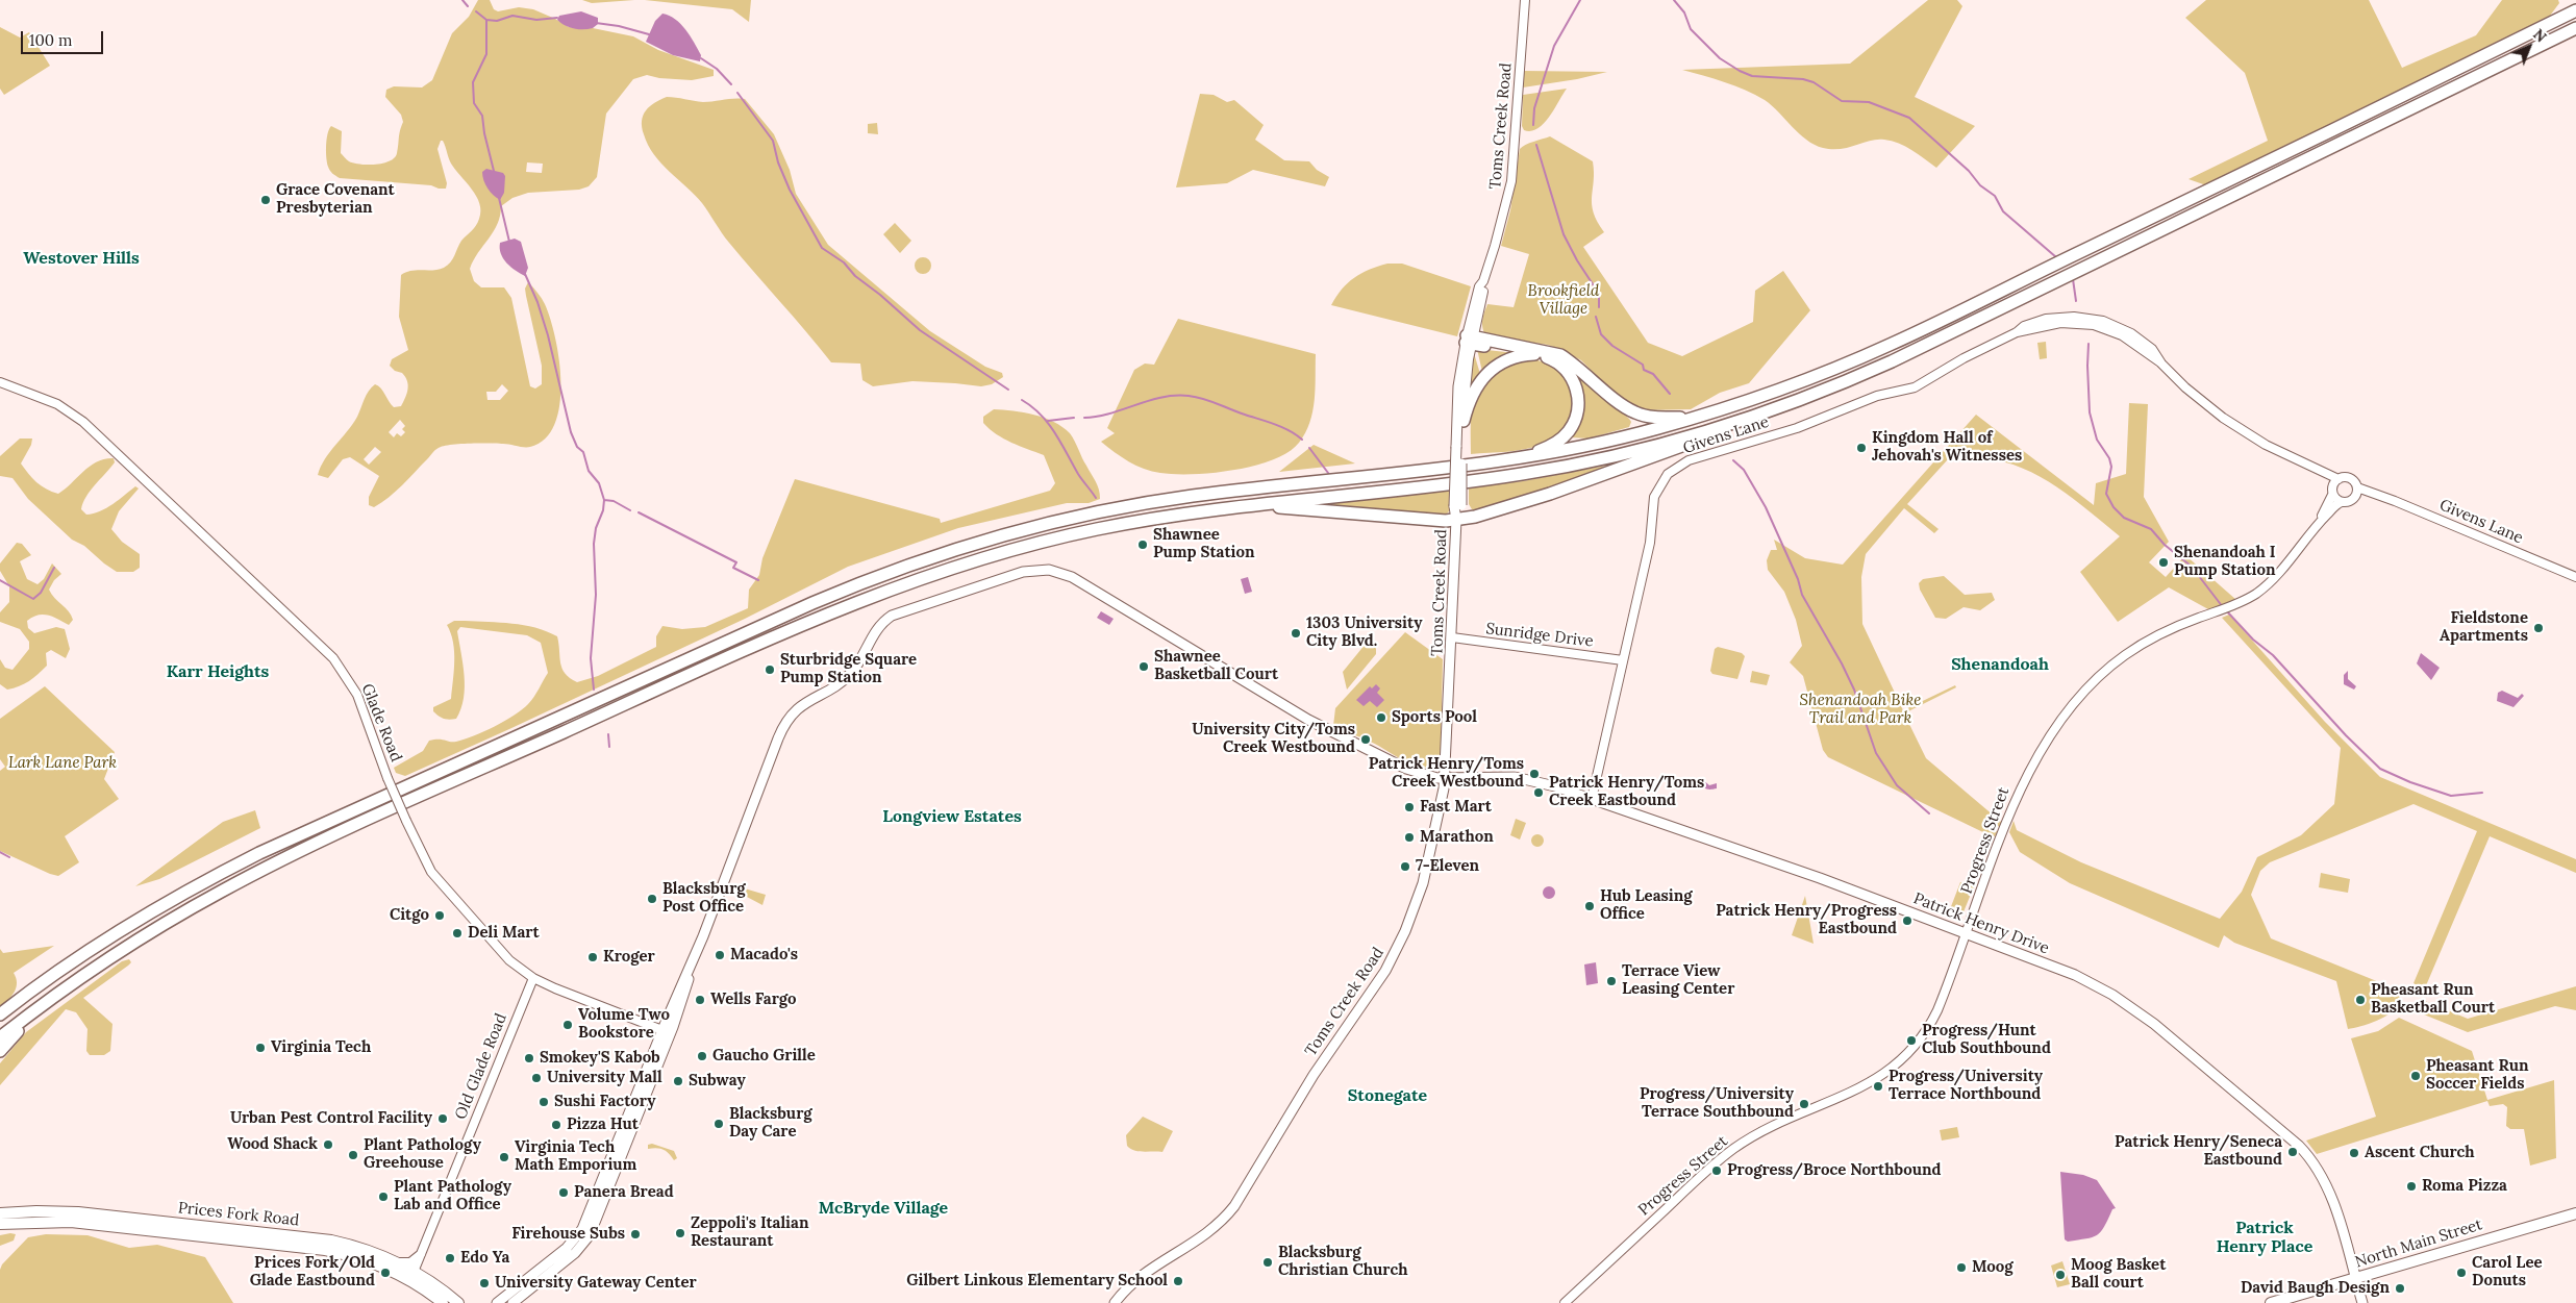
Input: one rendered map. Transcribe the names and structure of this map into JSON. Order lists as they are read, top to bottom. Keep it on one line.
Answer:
{"streets":{"main road":["Toms Creek Road","Patrick Henry Drive","Prices Fork Road","North Main Street"],"street":["Givens Lane","Sunridge Drive","Glade Road","Progress Street","Old Glade Road"]},"crossings":[["Toms Creek Road","Sunridge Drive"],["Toms Creek Road","Patrick Henry Drive"],["Givens Lane","Sunridge Drive"],["Givens Lane","Progress Street"],["Givens Lane","Patrick Henry Drive"],["Glade Road","Patrick Henry Drive"],["Glade Road","Old Glade Road"],["Progress Street","Patrick Henry Drive"],["Patrick Henry Drive","North Main Street"],["Old Glade Road","Prices Fork Road"]],"districts":["Westover Hills","Shenandoah","Karr Heights","Longview Estates","Stonegate","McBryde Village","Patrick Henry Place"],"parks":["Brookfield Village","Shenandoah Bike Trail and Park","Lark Lane Park"],"places":["Grace Covenant Presbyterian","Kingdom Hall of Jehovah's Witnesses","Shawnee Pump Station","Shenandoah I Pump Station","Fieldstone Apartments","1303 University City Blvd.","Shawnee Basketball Court","Sturbridge Square Pump Station","Sports Pool","University City/Toms Creek Westbound","Patrick Henry/Toms Creek Westbound","Patrick Henry/Toms Creek Eastbound","Fast Mart","Marathon","7-Eleven","Blacksburg Post Office","Hub Leasing Office","Citgo","Patrick Henry/Progress Eastbound","Deli Mart","Macado's","Kroger","Terrace View Leasing Center","Wells Fargo","Pheasant Run Basketball Court","Volume Two Bookstore","Progress/Hunt Club Southbound","Virginia Tech","Gaucho Grille","Smokey'S Kabob","Pheasant Run Soccer Fields","University Mall","Subway","Progress/University Terrace Northbound","Sushi Factory","Progress/University Terrace Southbound","Urban Pest Control Facility","Blacksburg Day Care","Pizza Hut","Wood Shack","Patrick Henry/Seneca Eastbound","Ascent Church","Plant Pathology Greehouse","Virginia Tech Math Emporium","Progress/Broce Northbound","Roma Pizza","Panera Bread","Plant Pathology Lab and Office","Zeppoli's Italian Restaurant","Firehouse Subs","Edo Ya","Blacksburg Christian Church","Moog","Prices Fork/Old Glade Eastbound","Carol Lee Donuts","Moog Basket Ball court","Gilbert Linkous Elementary School","University Gateway Center","David Baugh Design"],"scale_bar":"100 m","north":"top right"}
